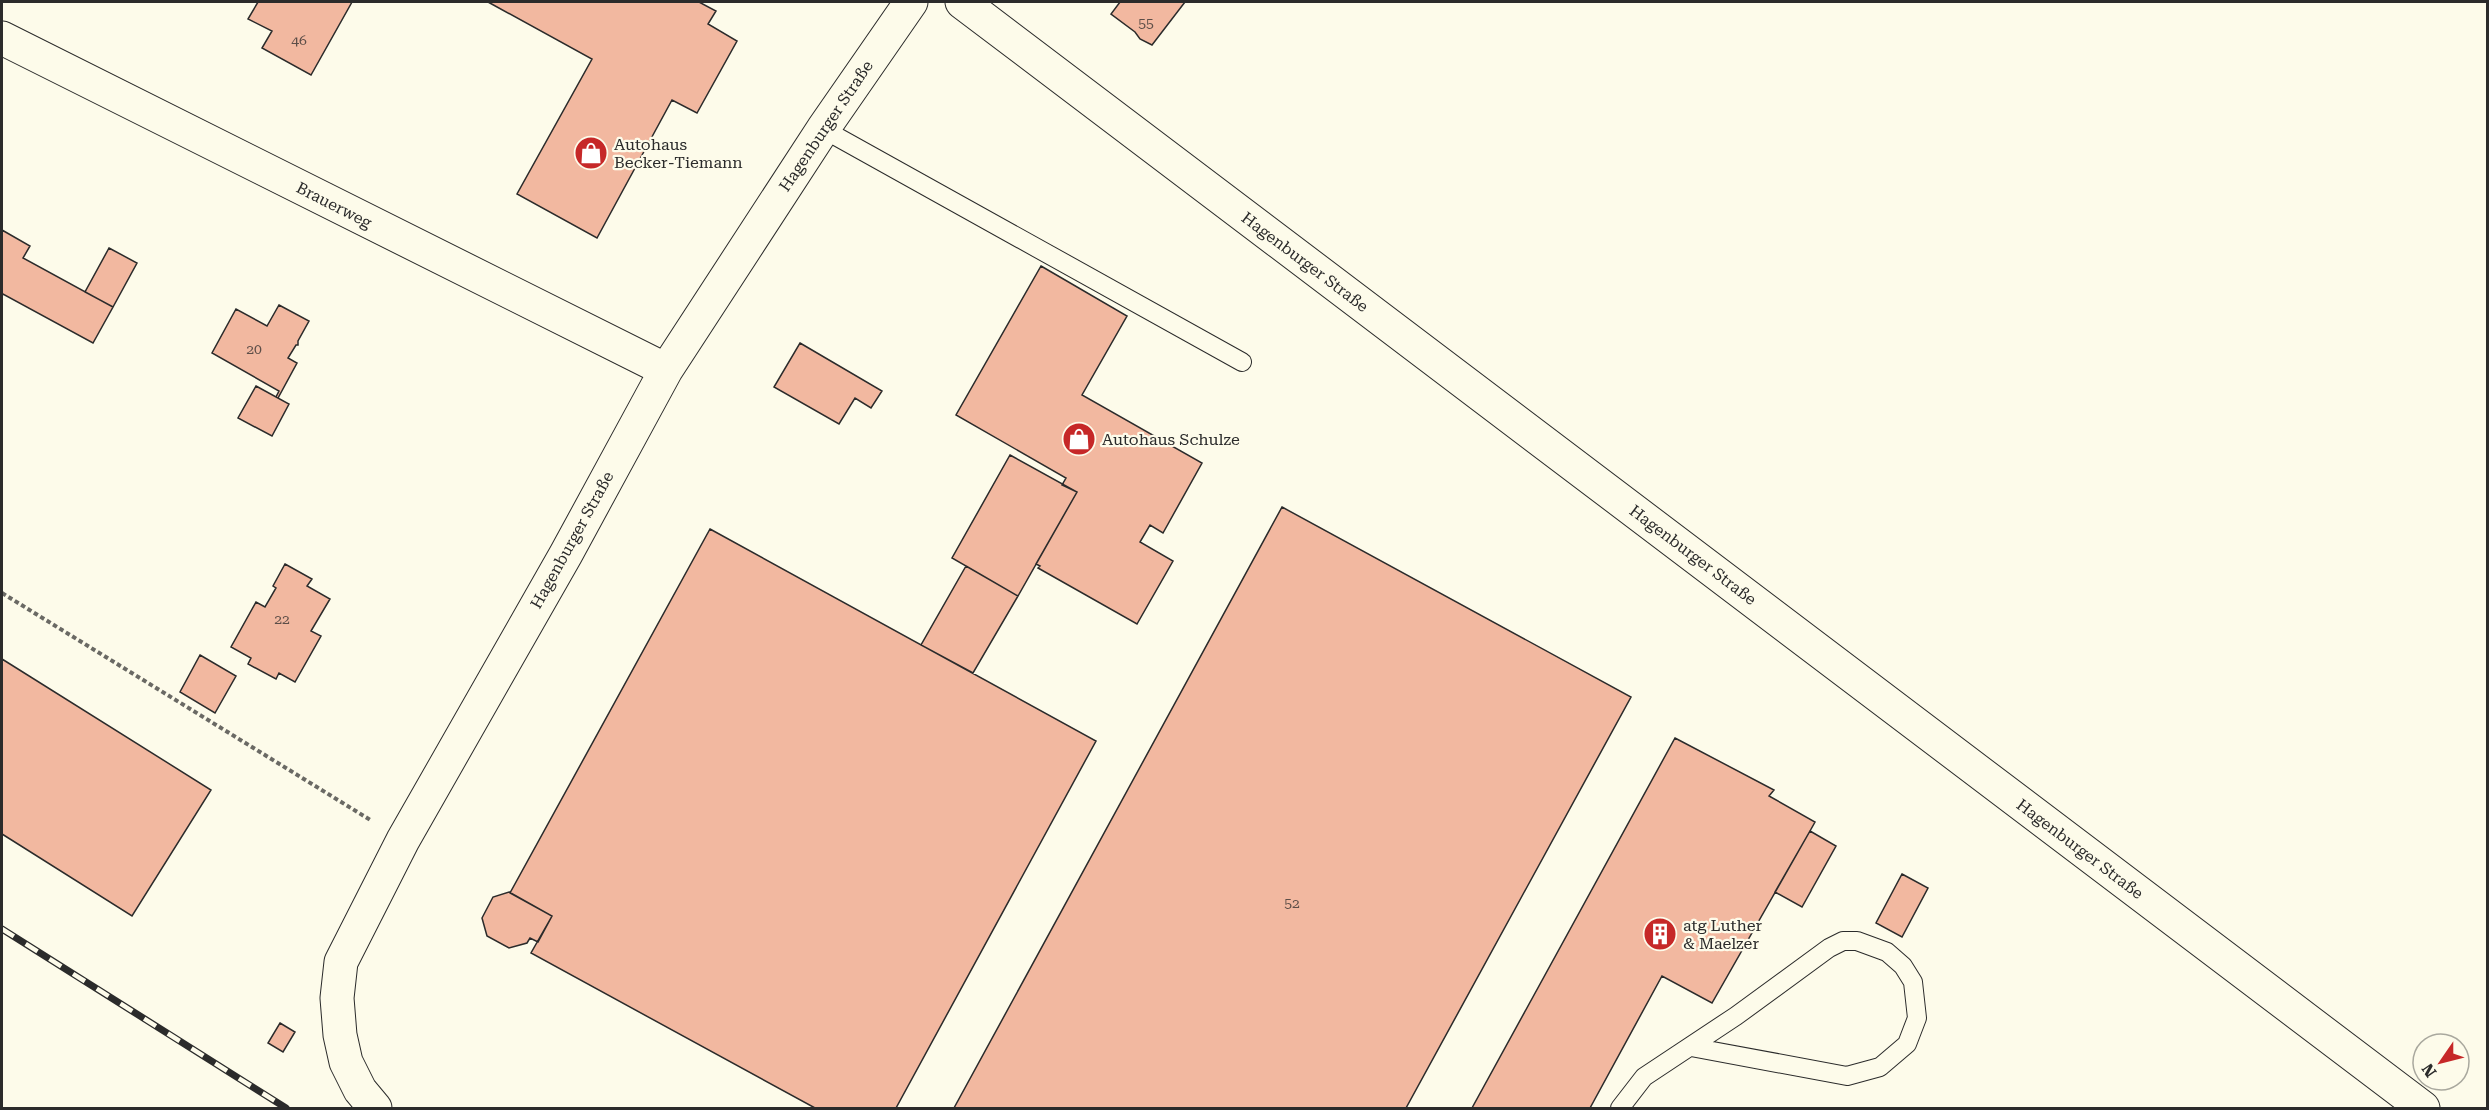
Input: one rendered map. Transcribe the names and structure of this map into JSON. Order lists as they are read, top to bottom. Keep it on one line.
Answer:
{"streets":{"street":["Hagenburger Straße","Brauerweg"]},"crossings":[["Hagenburger Straße","Brauerweg"]],"places":{"shop":["Autohaus Becker-Tiemann","Autohaus Schulze"],"building":["atg Luther & Maelzer"]},"house_numbers":["55","46","20","22","52"],"north":"bottom left"}
